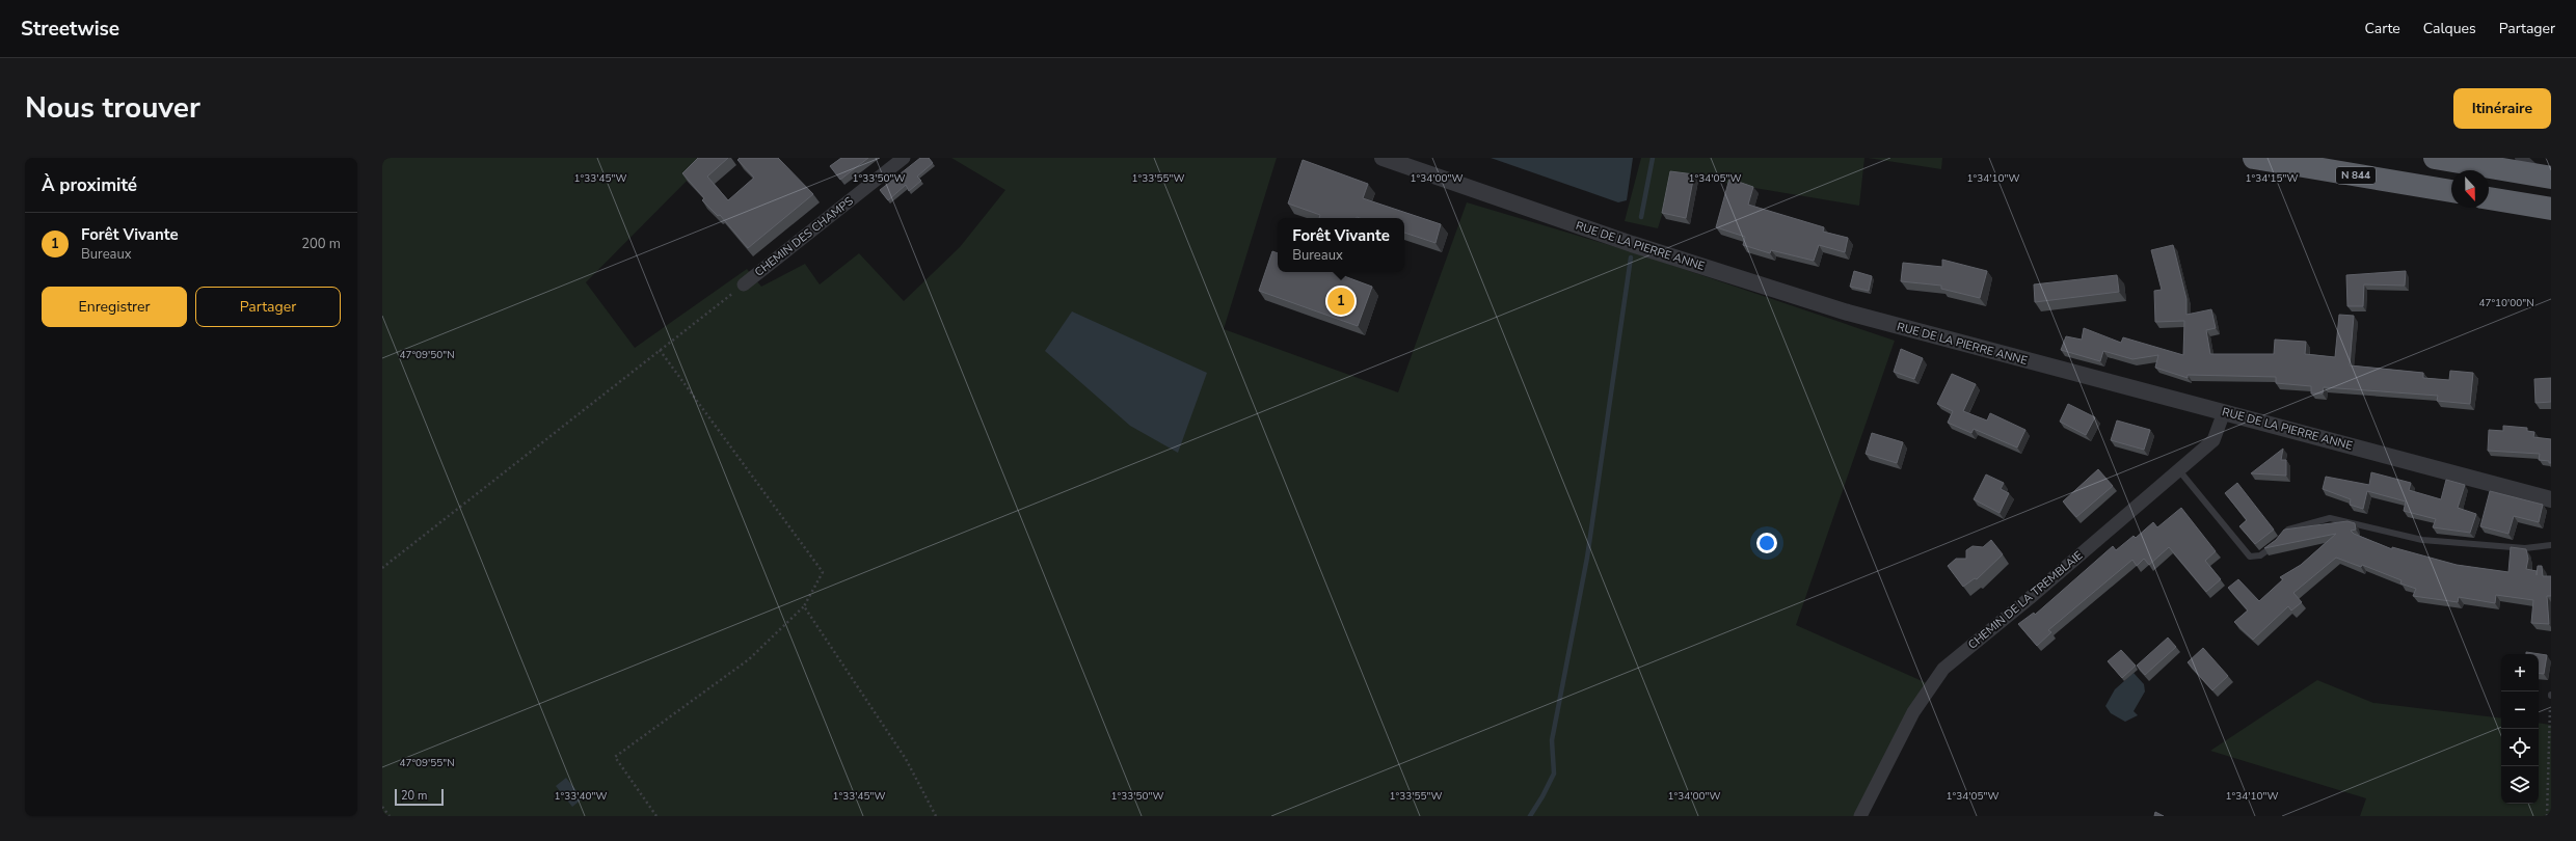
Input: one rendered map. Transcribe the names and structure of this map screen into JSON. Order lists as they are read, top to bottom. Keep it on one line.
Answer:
{"streets":{"highway":["N 844"],"street":["CHEMIN DES CHAMPS","RUE DE LA PIERRE ANNE","CHEMIN DE LA TREMBLAIE"]},"crossings":[["RUE DE LA PIERRE ANNE","CHEMIN DE LA TREMBLAIE"]],"scale_bar":"20 m","north":"bottom","page":{"header":"Streetwise","nav":["Carte","Calques","Partager"],"title":"Nous trouver","buttons":["Itinéraire",["Enregistrer","Partager"]],"heading":"À proximité","list":[{"mark":"1","name":"Forêt Vivante","note":"Bureaux","value":"200 m"}],"popup":["Forêt Vivante","Bureaux"],"pins":"1","map_buttons":["+","−"],"scale":"20 m"},"coordinates":["1°33'45\"W","1°33'50\"W","1°33'55\"W","1°34'05\"W","1°34'10\"W","1°34'15\"W","1°34'00\"W","47°10'00\"N","47°09'50\"N","47°09'55\"N","1°33'40\"W"]}
